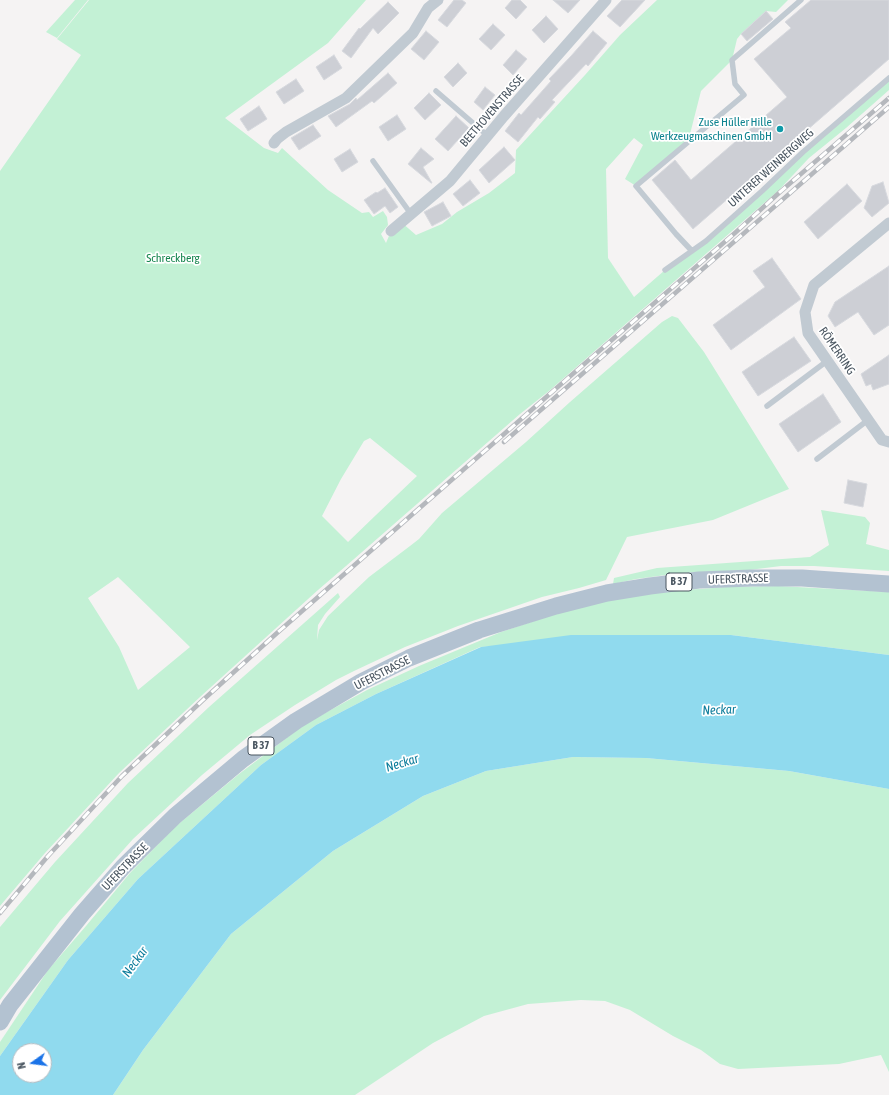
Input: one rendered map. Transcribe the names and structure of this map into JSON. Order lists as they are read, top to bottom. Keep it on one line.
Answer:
{"streets":{"main road":["UFERSTRASSE","B 37"],"street":["BEETHOVENSTRASSE","RÖMERRING"],"lane":["UNTERER WEINBERGWEG"]},"water":["Neckar"],"parks":["Schreckberg"],"places":["Zuse Hüller Hille Werkzeugmaschinen GmbH"],"north":"left"}
